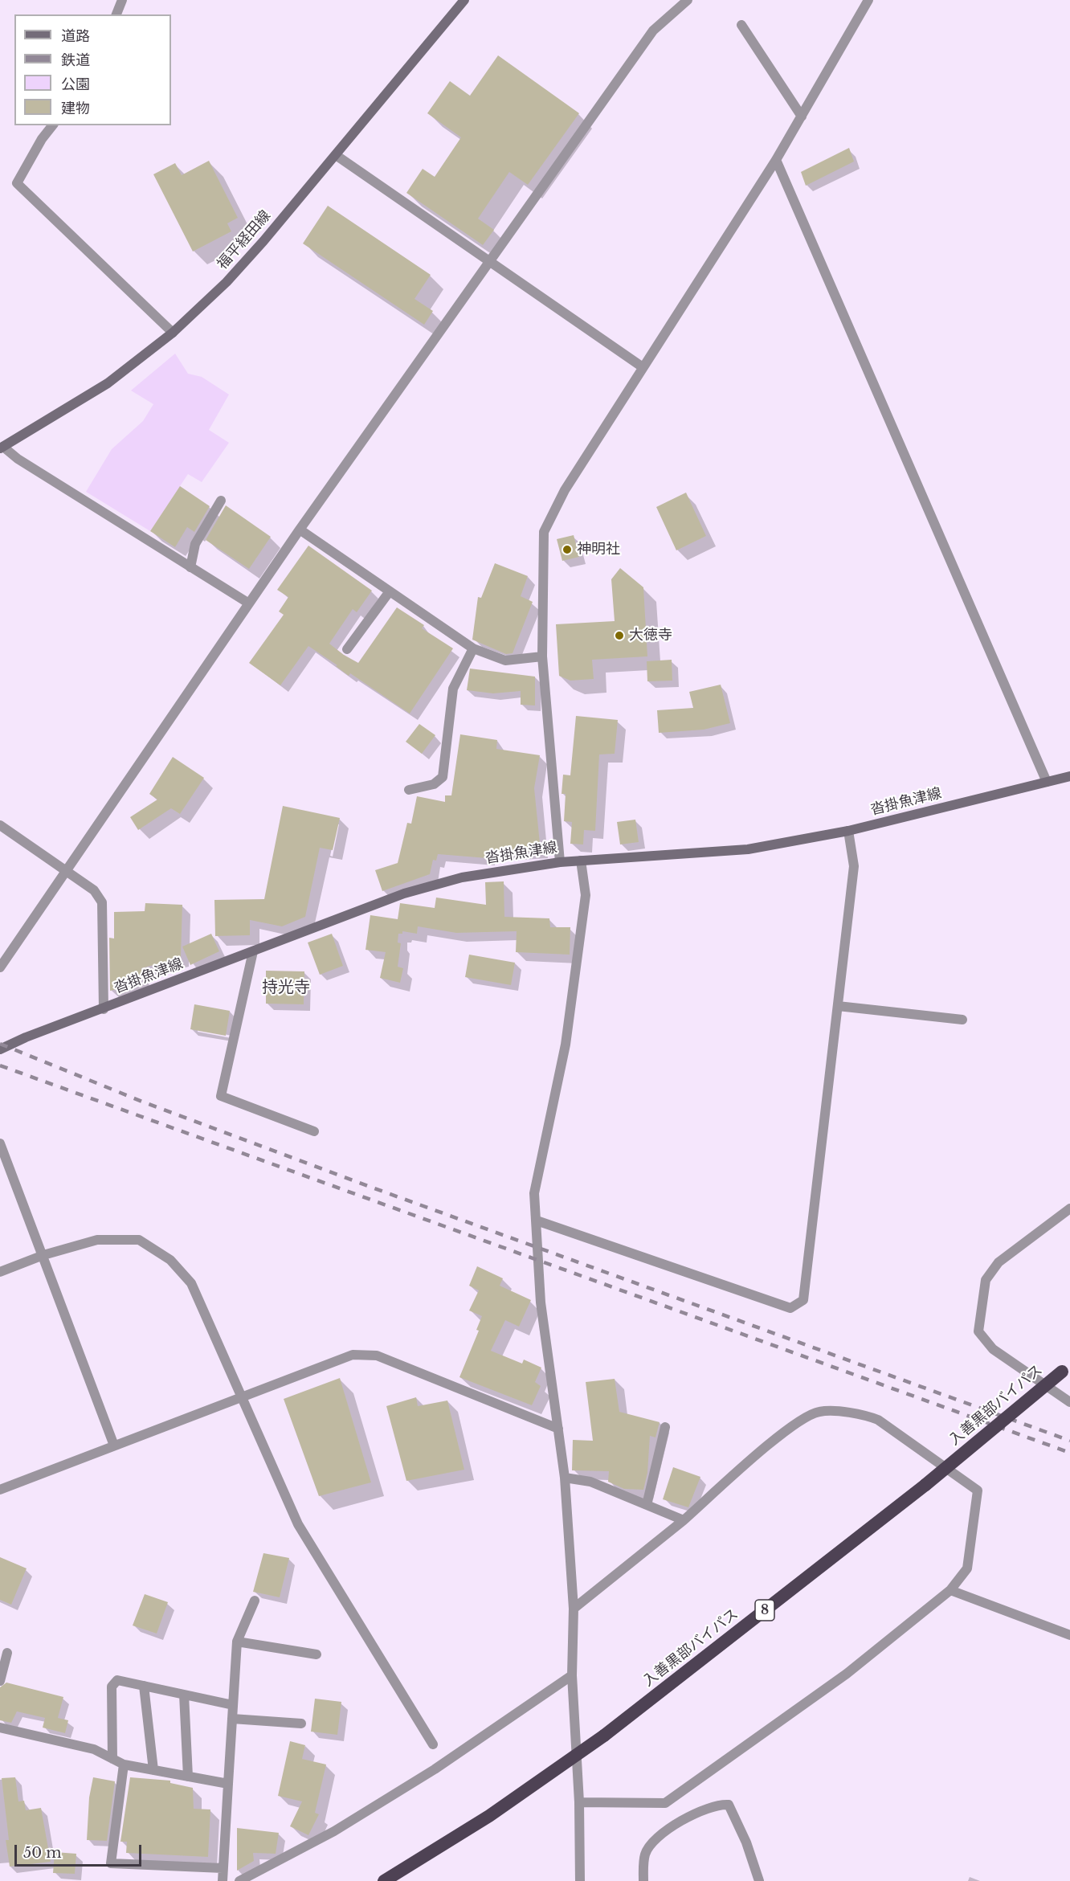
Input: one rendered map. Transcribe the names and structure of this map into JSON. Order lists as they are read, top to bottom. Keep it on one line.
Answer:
{"streets":{"highway":["入善黒部バイパス","8"],"main road":["福平経田線","沓掛魚津線"]},"districts":["持光寺"],"places":["神明社","大徳寺"],"legend":["道路","鉄道","公園","建物"],"scale_bar":"50 m"}
